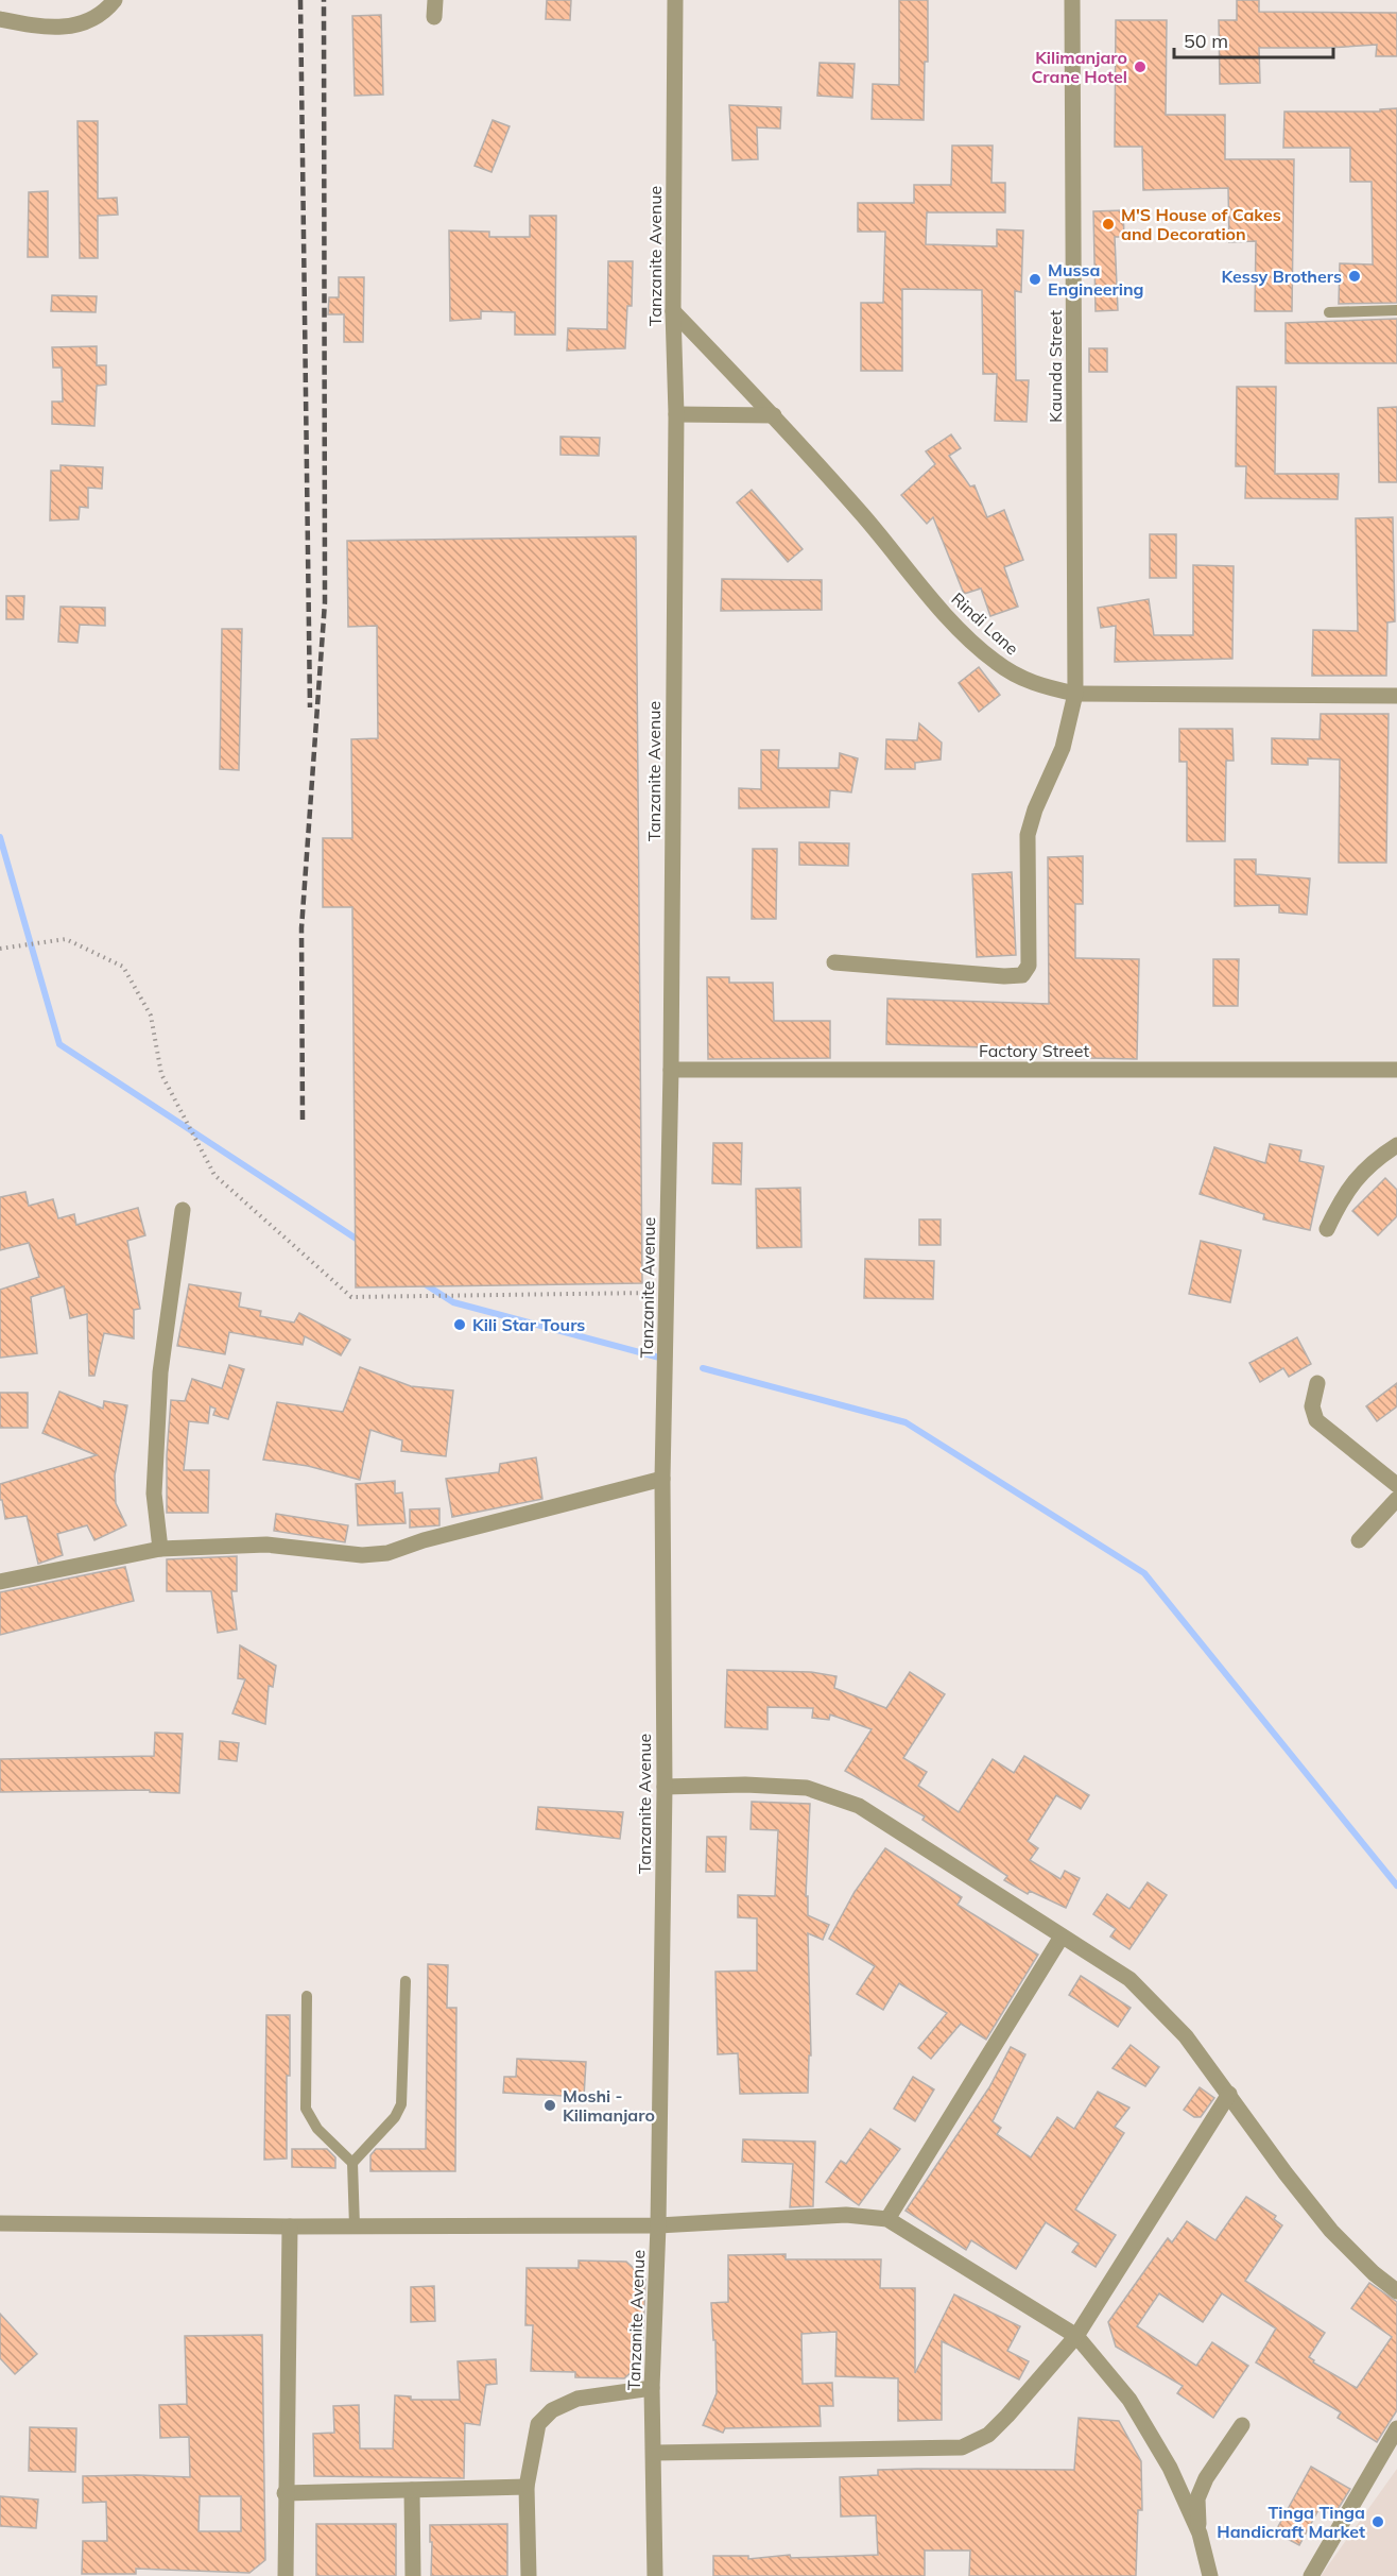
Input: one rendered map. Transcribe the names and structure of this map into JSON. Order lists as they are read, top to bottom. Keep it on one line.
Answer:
{"streets":{"street":["Tanzanite Avenue","Kaunda Street","Rindi Lane","Factory Street"]},"crossings":[["Tanzanite Avenue","Rindi Lane"],["Tanzanite Avenue","Factory Street"],["Kaunda Street","Rindi Lane"]],"places":["Kilimanjaro Crane Hotel","M'S House of Cakes and Decoration","Kessy Brothers","Mussa Engineering","Kili Star Tours","Moshi - Kilimanjaro","Tinga Tinga Handicraft Market"],"scale_bar":"50 m"}
